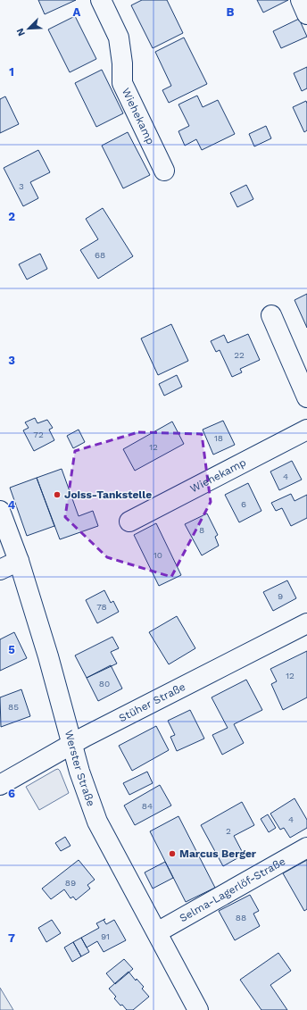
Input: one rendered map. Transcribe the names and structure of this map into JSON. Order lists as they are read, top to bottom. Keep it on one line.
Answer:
{"streets":{"street":["Wiehekamp","Stüher Straße","Werster Straße","Selma-Lagerlöf-Straße"]},"crossings":[["Stüher Straße","Werster Straße"],["Werster Straße","Selma-Lagerlöf-Straße"]],"places":["Joiss-Tankstelle","Marcus Berger"],"house_numbers":["3","68","22","72","18","12","4","6","8","10","9","78","12","80","85","84","4","2","89","88","91"],"north":"bottom left","grid":{"columns":["A","B"],"rows":["1","2","3","4","5","6","7"]}}
